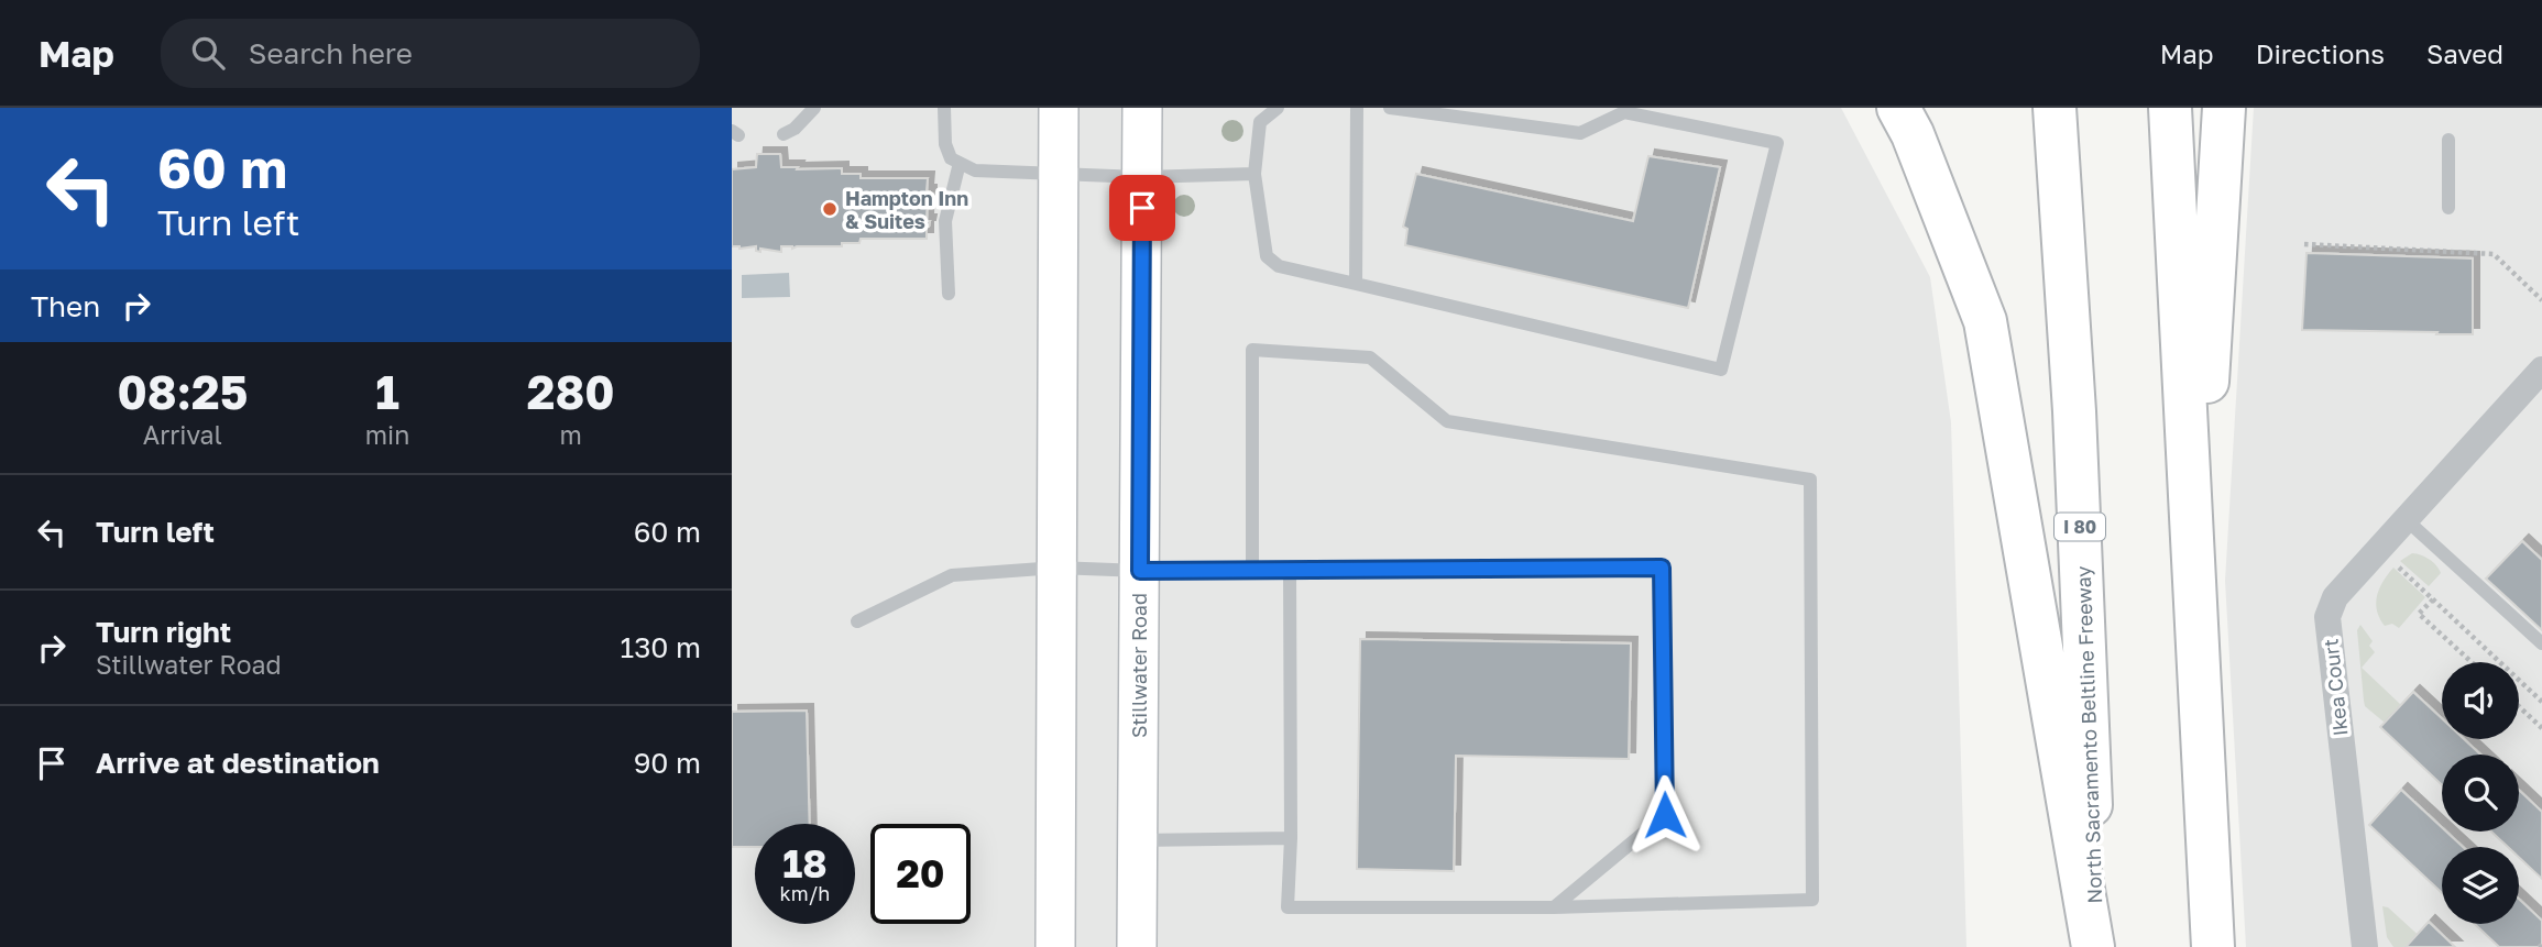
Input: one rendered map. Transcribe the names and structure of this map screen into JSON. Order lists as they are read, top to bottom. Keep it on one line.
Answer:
{"streets":{"highway":["I 80","North Sacramento Beltline Freeway"],"street":["Stillwater Road","Ikea Court"]},"places":["Hampton Inn & Suites"],"page":{"header":"Map","search":"Search here","nav":["Map","Directions","Saved"],"turn":["60 m","Turn left"],"then":"Then","eta":["08:25","Arrival","1","min","280","m"],"list":[{"name":"Turn left","value":"60 m"},{"name":"Turn right","note":"Stillwater Road","value":"130 m"},{"name":"Arrive at destination","value":"90 m"}],"speed":"18 km/h","limit":"20"}}
